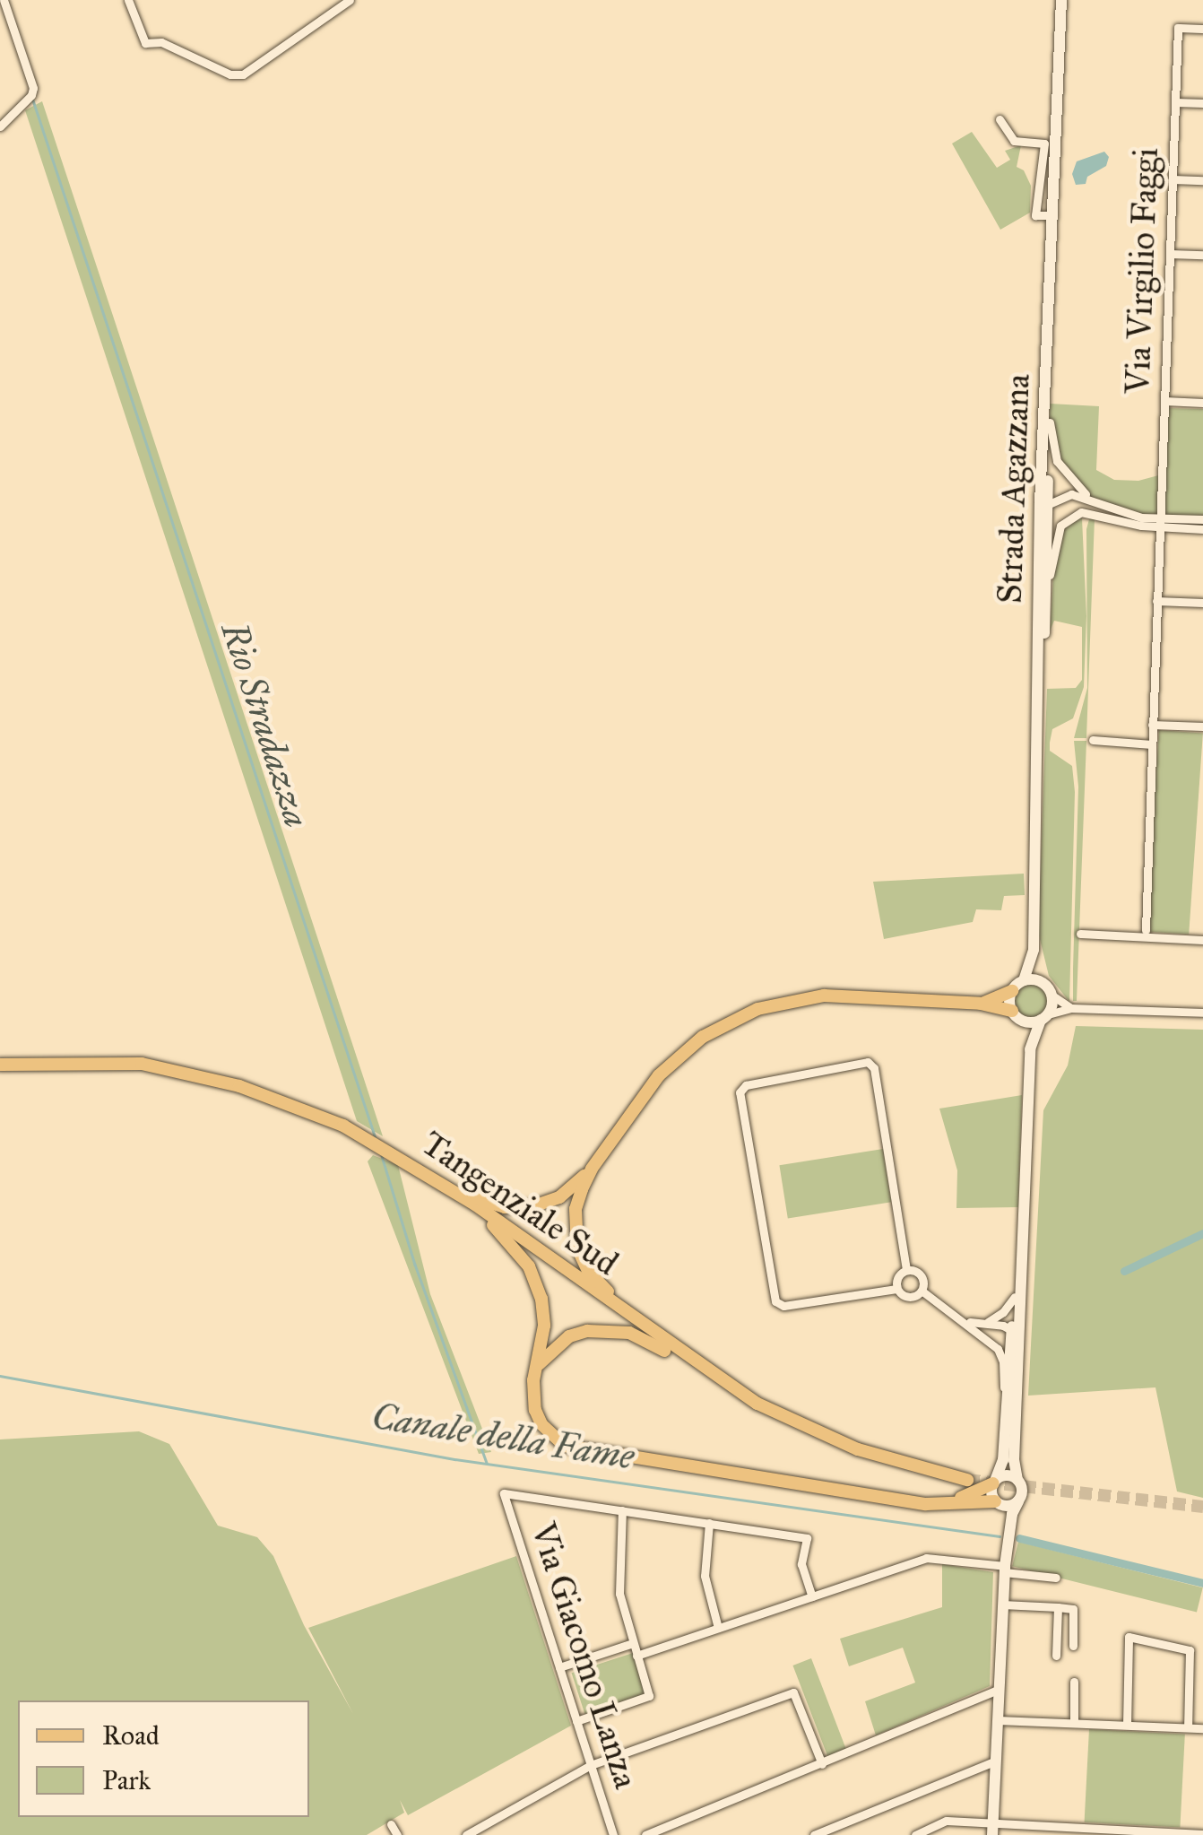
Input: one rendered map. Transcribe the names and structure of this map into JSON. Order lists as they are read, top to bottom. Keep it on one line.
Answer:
{"streets":{"main road":["Strada Agazzana","Tangenziale Sud"],"street":["Via Virgilio Faggi","Via Giacomo Lanza"]},"crossings":[["Via Virgilio Faggi","Strada Agazzana"]],"water":["Rio Stradazza","Canale della Fame"],"legend":["Road","Park"]}
